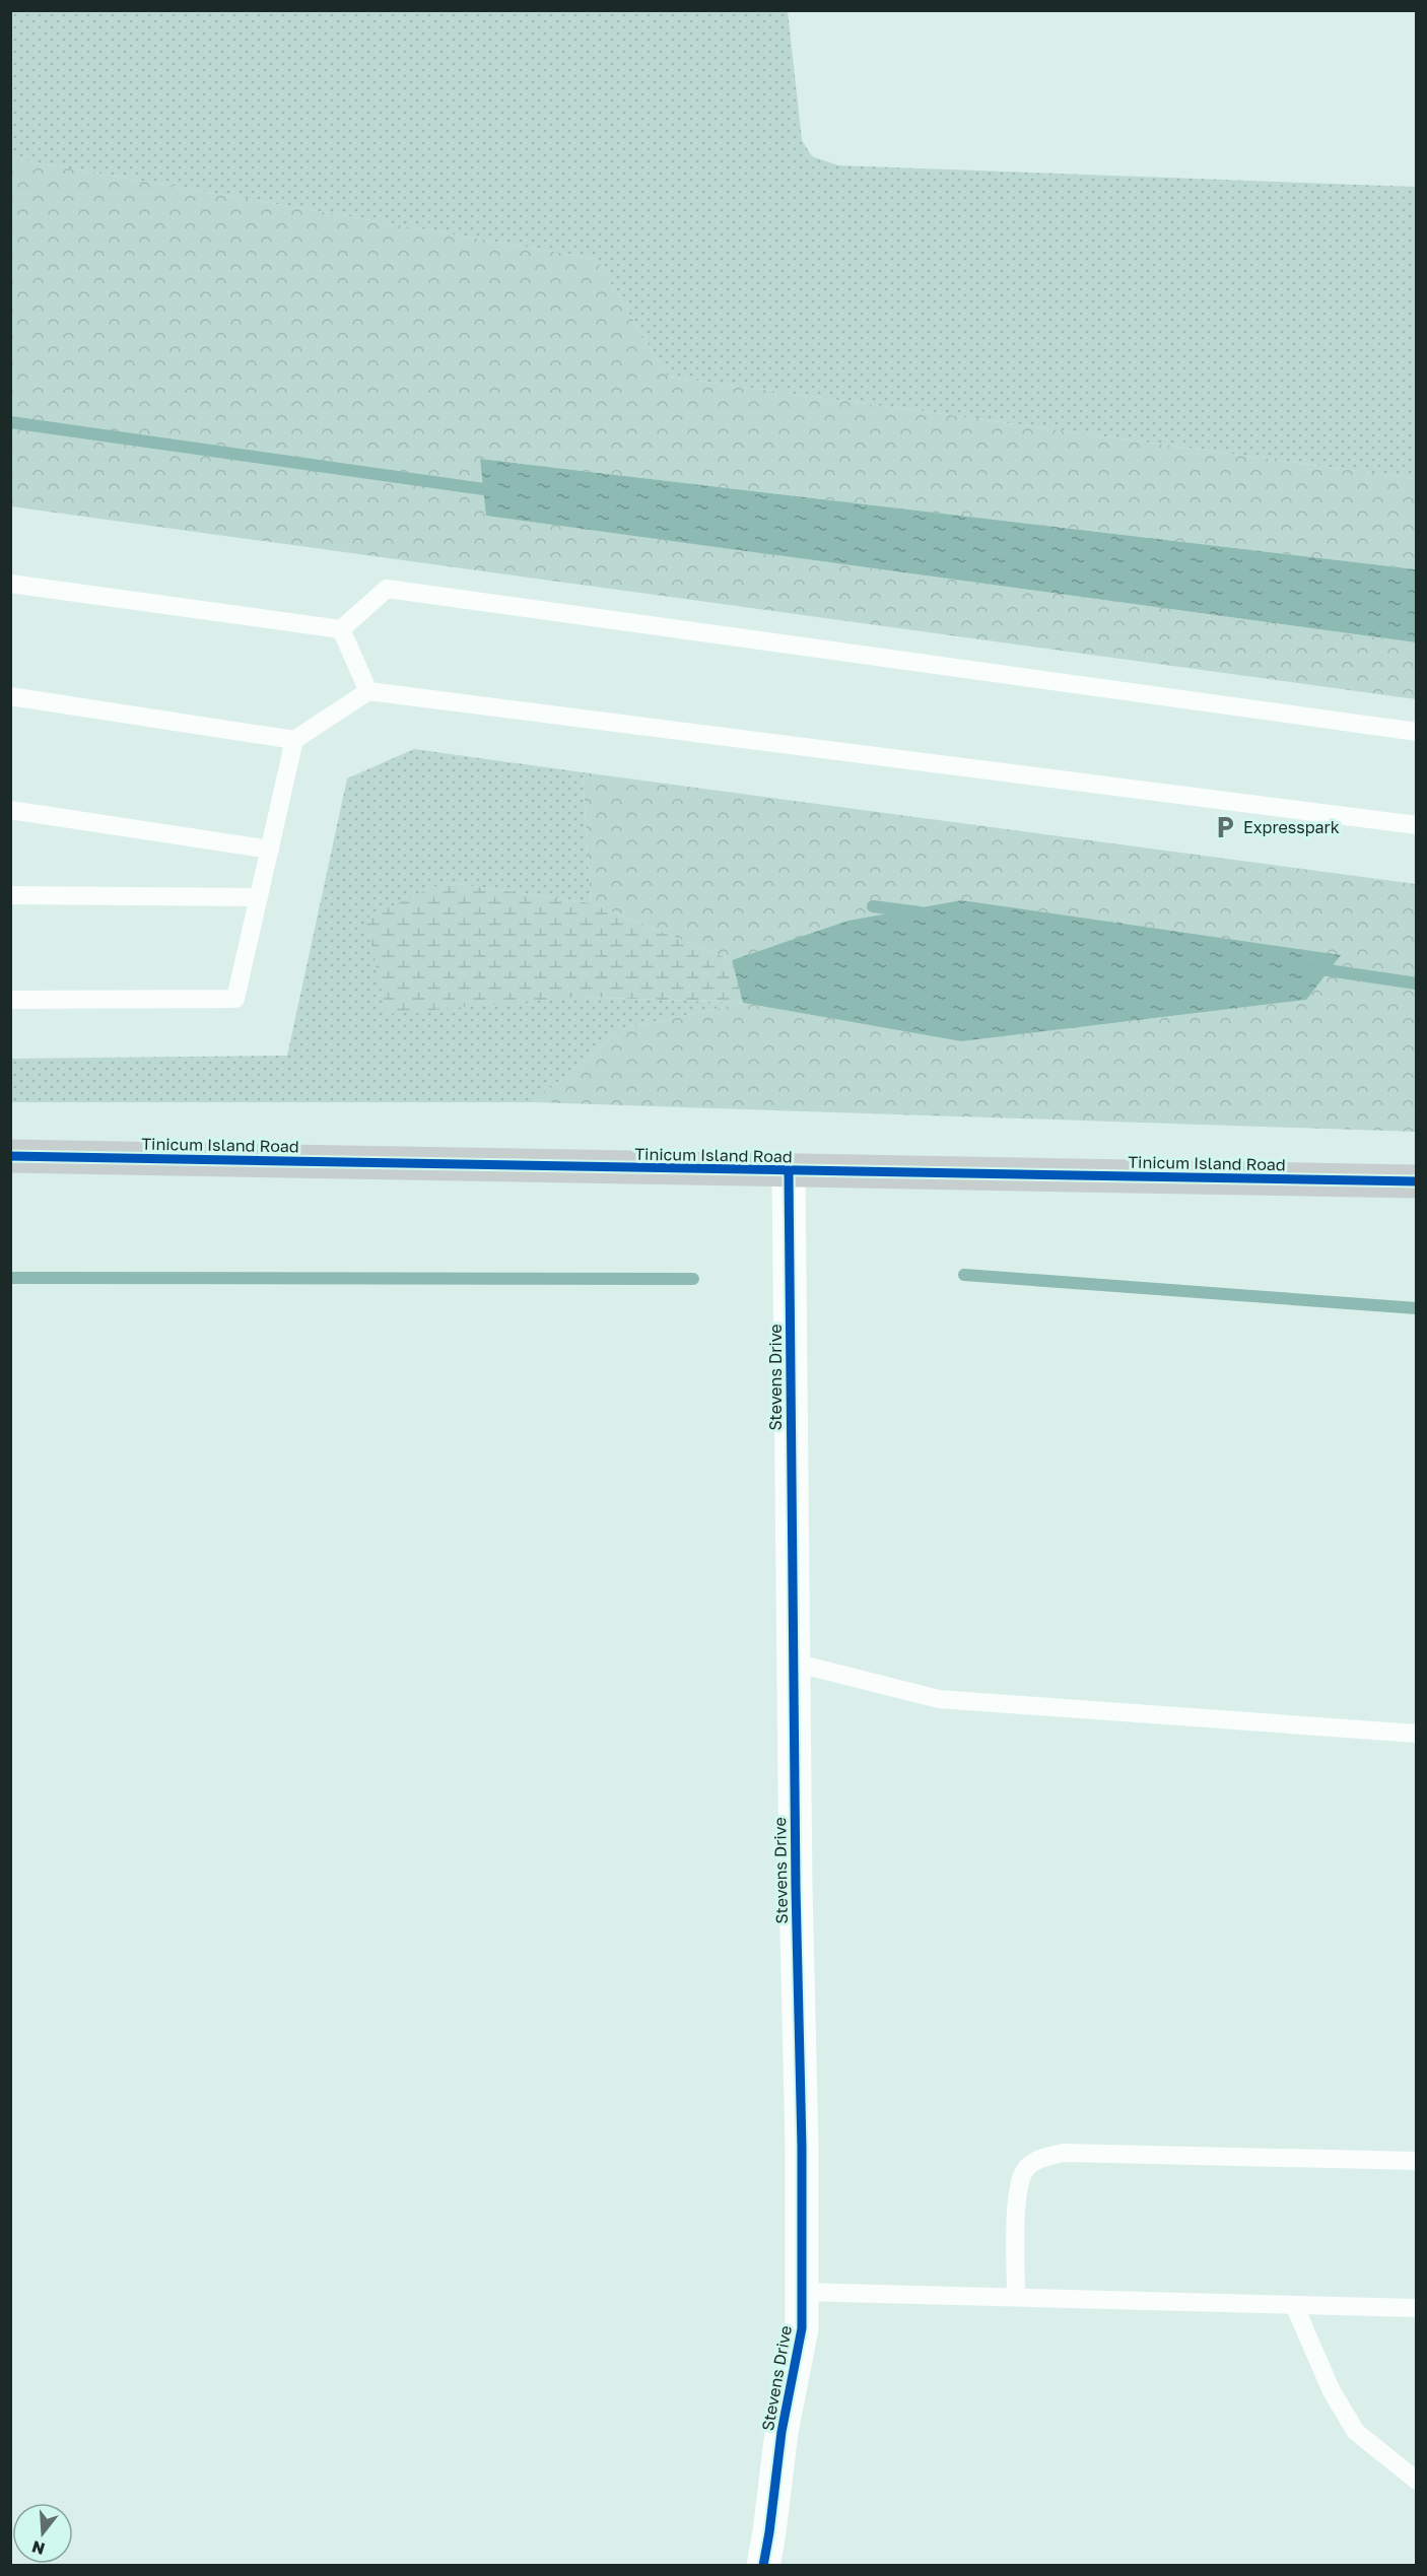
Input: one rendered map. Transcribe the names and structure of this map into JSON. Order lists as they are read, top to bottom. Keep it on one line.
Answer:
{"streets":{"street":["Tinicum Island Road","Stevens Drive"]},"crossings":[["Tinicum Island Road","Stevens Drive"]],"places":{"parking":["Expresspark"]},"north":"bottom"}
